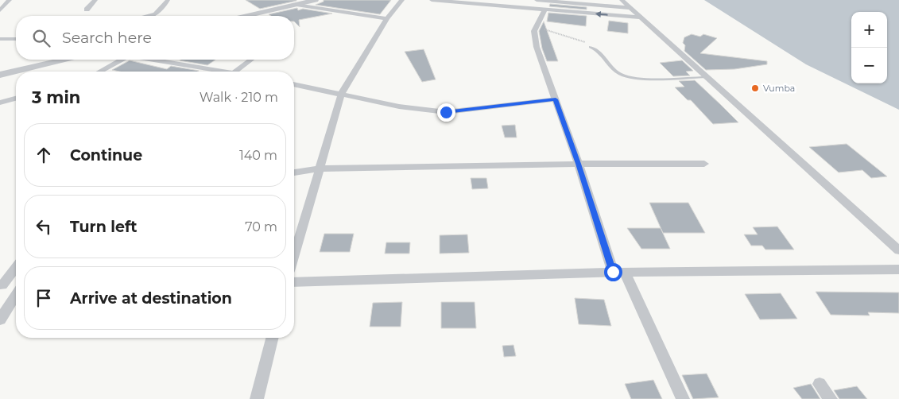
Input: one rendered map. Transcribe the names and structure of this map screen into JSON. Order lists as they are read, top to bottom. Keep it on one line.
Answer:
{"places":["Vumba"],"page":{"map_buttons":["+","−"],"search":"Search here","heading":["3 min","Walk · 210 m"],"list":[["Continue","140 m"],["Turn left","70 m"],"Arrive at destination"]}}
